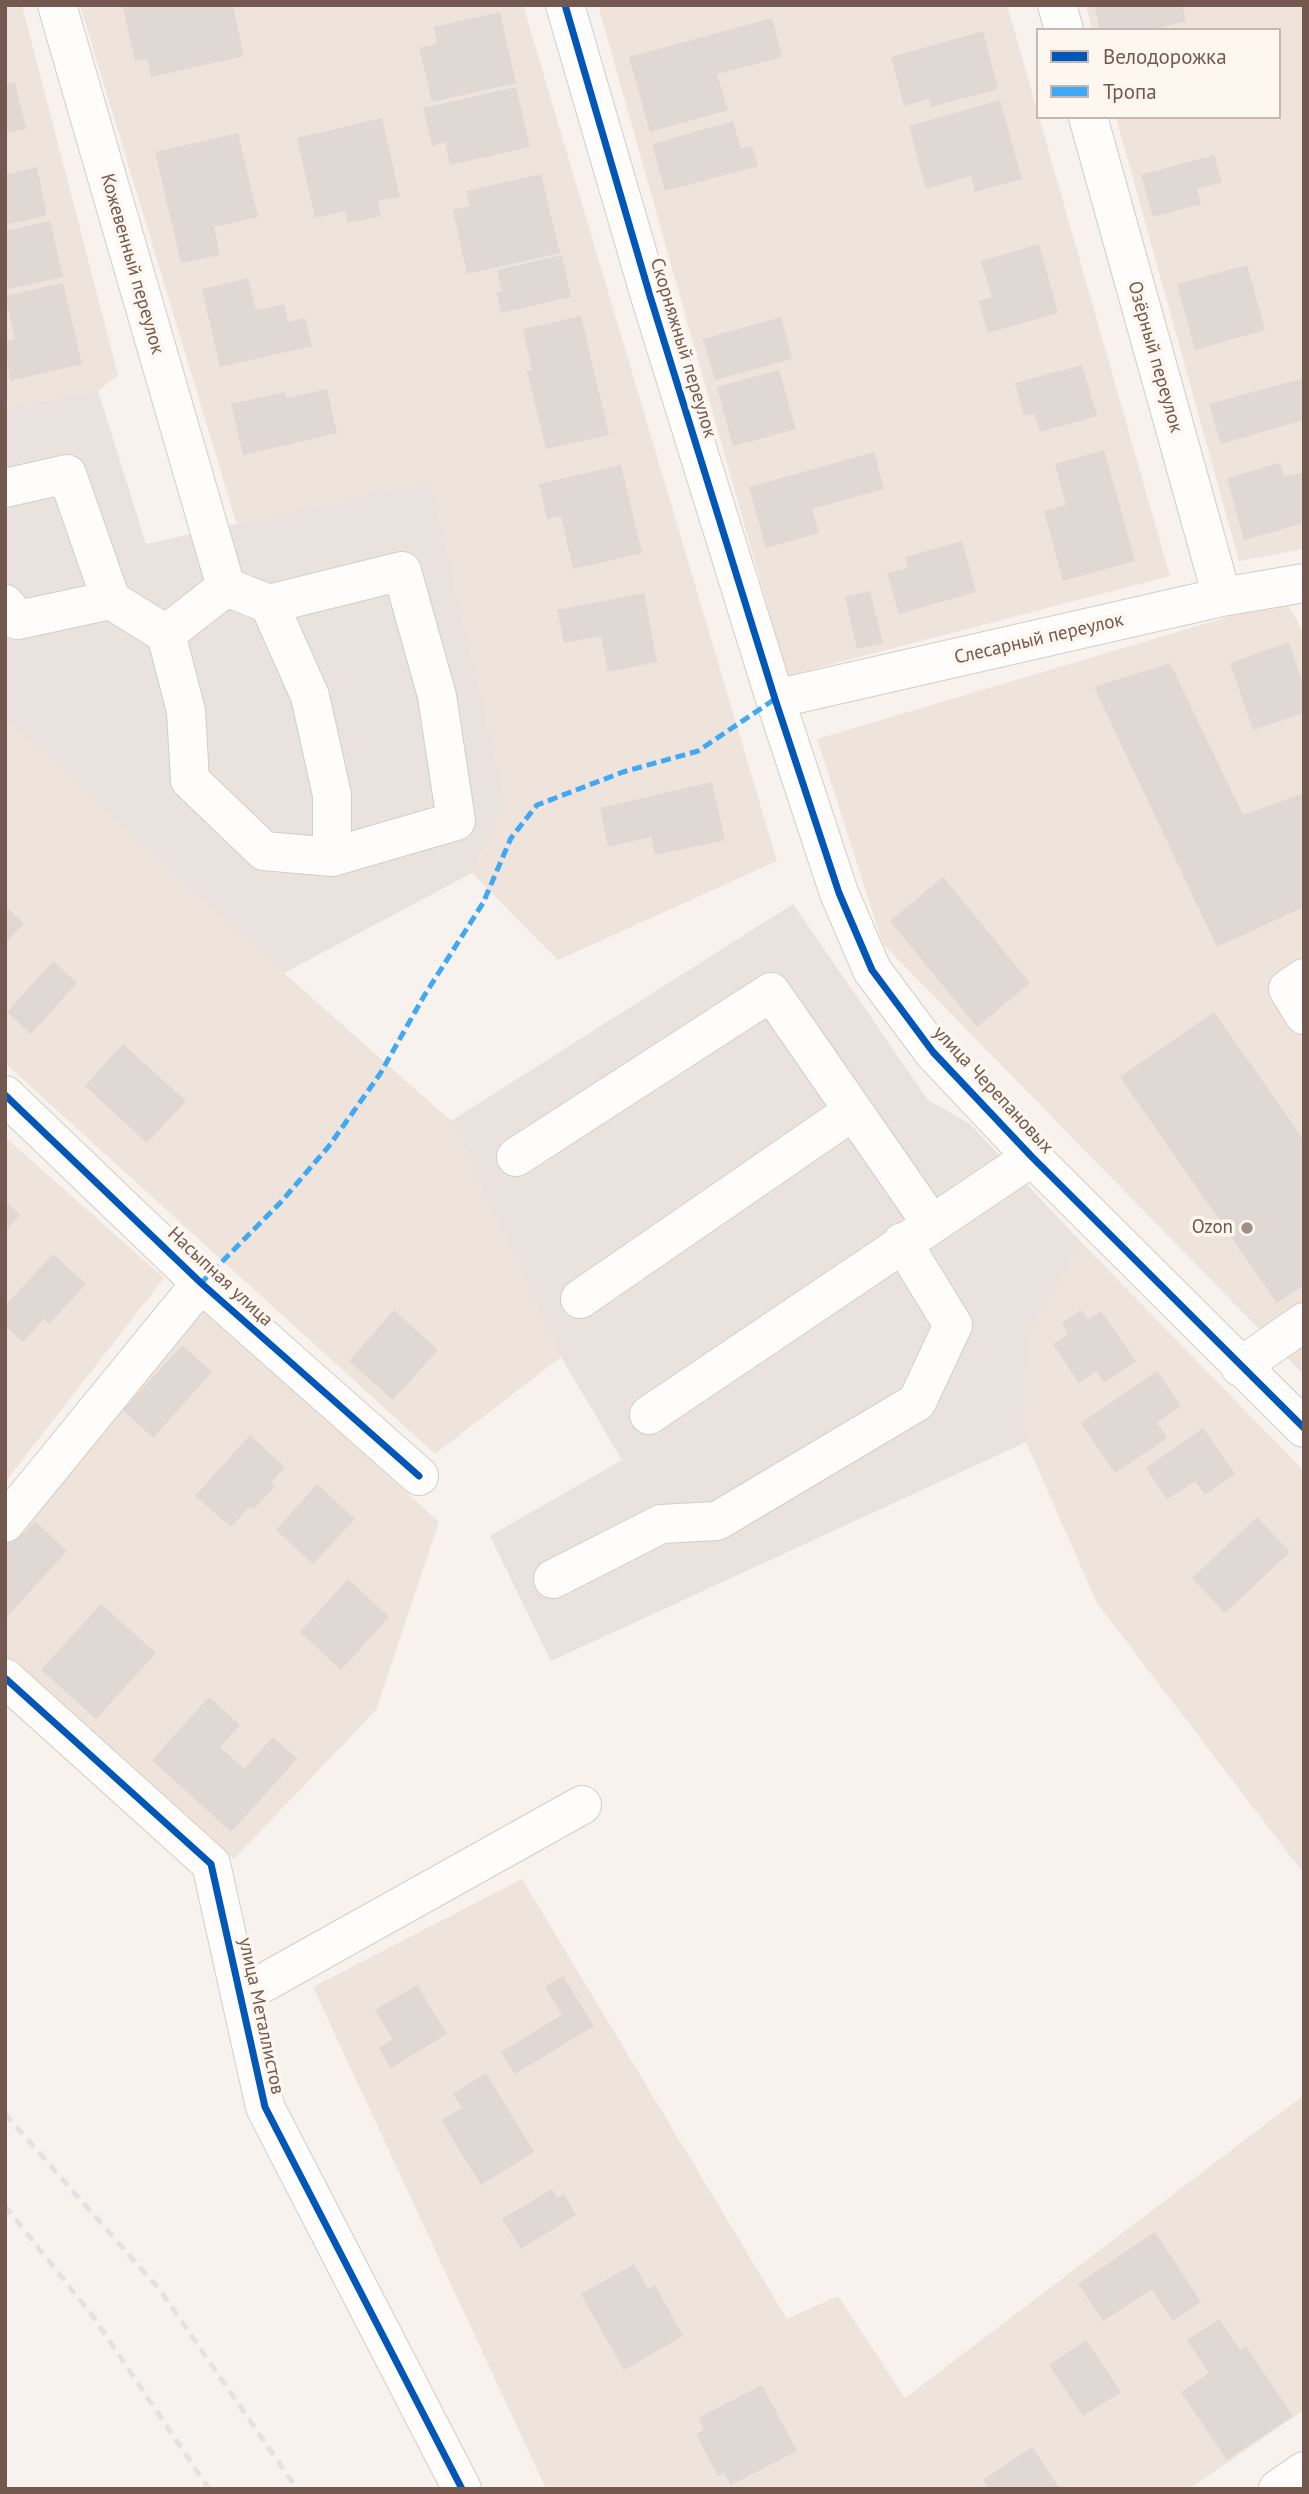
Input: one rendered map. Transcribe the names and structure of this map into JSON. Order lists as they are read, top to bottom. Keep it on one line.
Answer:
{"streets":{"street":["Кожевенный переулок","Скорняжный переулок","Озёрный переулок","Слесарный переулок","улица Черепановых","Насыпная улица","улица Металлистов"]},"crossings":[["Скорняжный переулок","Слесарный переулок"],["Скорняжный переулок","улица Черепановых"],["Озёрный переулок","Слесарный переулок"],["Слесарный переулок","улица Черепановых"]],"places":["Ozon"],"legend":["Велодорожка","Тропа"]}
